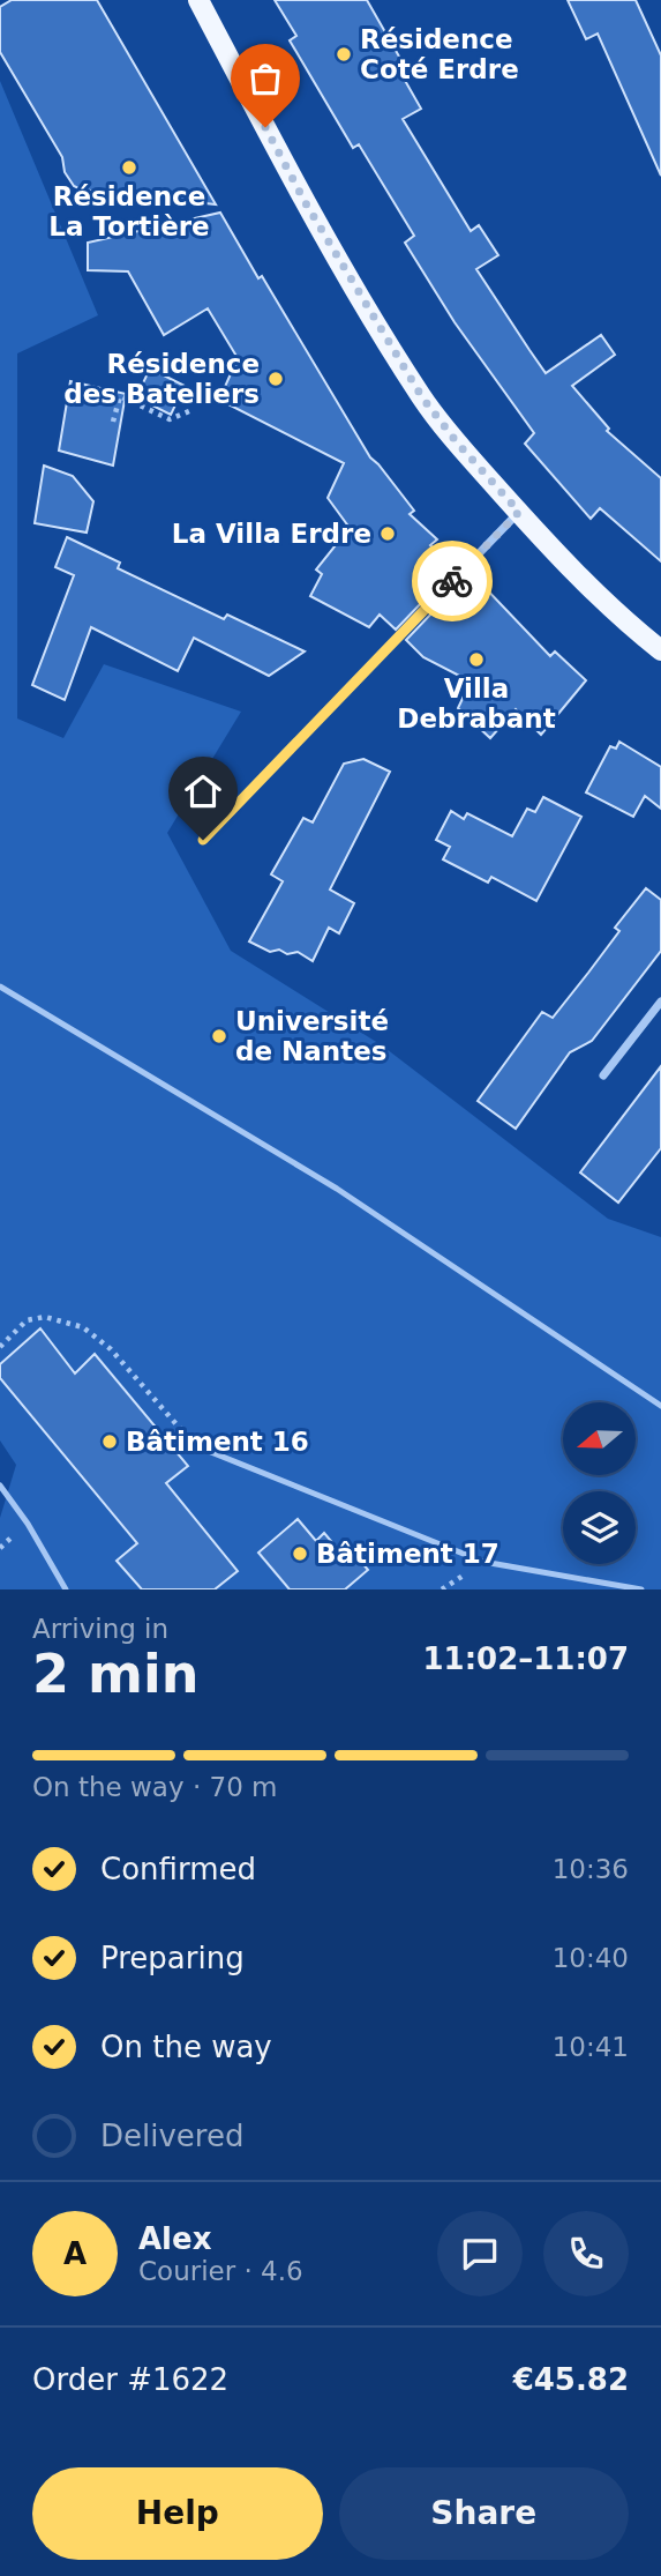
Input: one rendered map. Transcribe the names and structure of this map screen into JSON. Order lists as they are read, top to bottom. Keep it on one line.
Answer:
{"places":["Résidence Coté Erdre","Résidence La Tortière","Résidence des Bateliers","La Villa Erdre","Villa Debrabant","Université de Nantes","Bâtiment 16","Bâtiment 17"],"north":"left","page":{"heading":["2 min","Arriving in","11:02–11:07"],"panel":["Alex","Courier · 4.6","Order #1622","€45.82"],"bar":"On the way · 70 m","list":[["Confirmed","10:36"],["Preparing","10:40"],["On the way","10:41"],"Delivered"],"round":"A","buttons":["Help","Share"]}}
